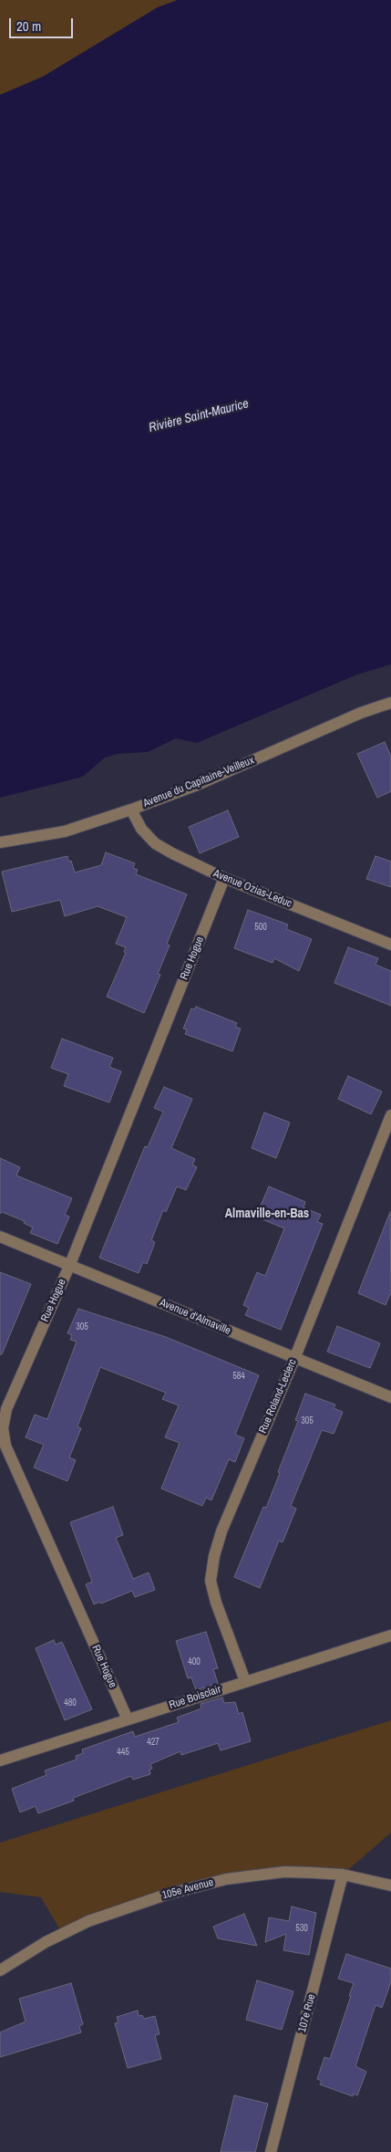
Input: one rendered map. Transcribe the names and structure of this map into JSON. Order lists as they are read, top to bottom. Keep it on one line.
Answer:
{"streets":{"street":["Avenue du Capitaine-Veilleux","Avenue Ozias-Leduc","Rue Hogue","Avenue d'Almaville","Rue Roland-Leclerc","Rue Boisclair","105e Avenue","107e Rue"]},"crossings":[["Avenue du Capitaine-Veilleux","Avenue Ozias-Leduc"],["Avenue Ozias-Leduc","Rue Hogue"],["Rue Hogue","Avenue d'Almaville"],["Rue Hogue","Rue Boisclair"],["Avenue d'Almaville","Rue Roland-Leclerc"],["Rue Roland-Leclerc","Rue Boisclair"],["105e Avenue","107e Rue"]],"districts":["Almaville-en-Bas"],"water":["Rivière Saint-Maurice"],"house_numbers":["500","305","584","305","400","480","427","445","530"],"scale_bar":"20 m"}
